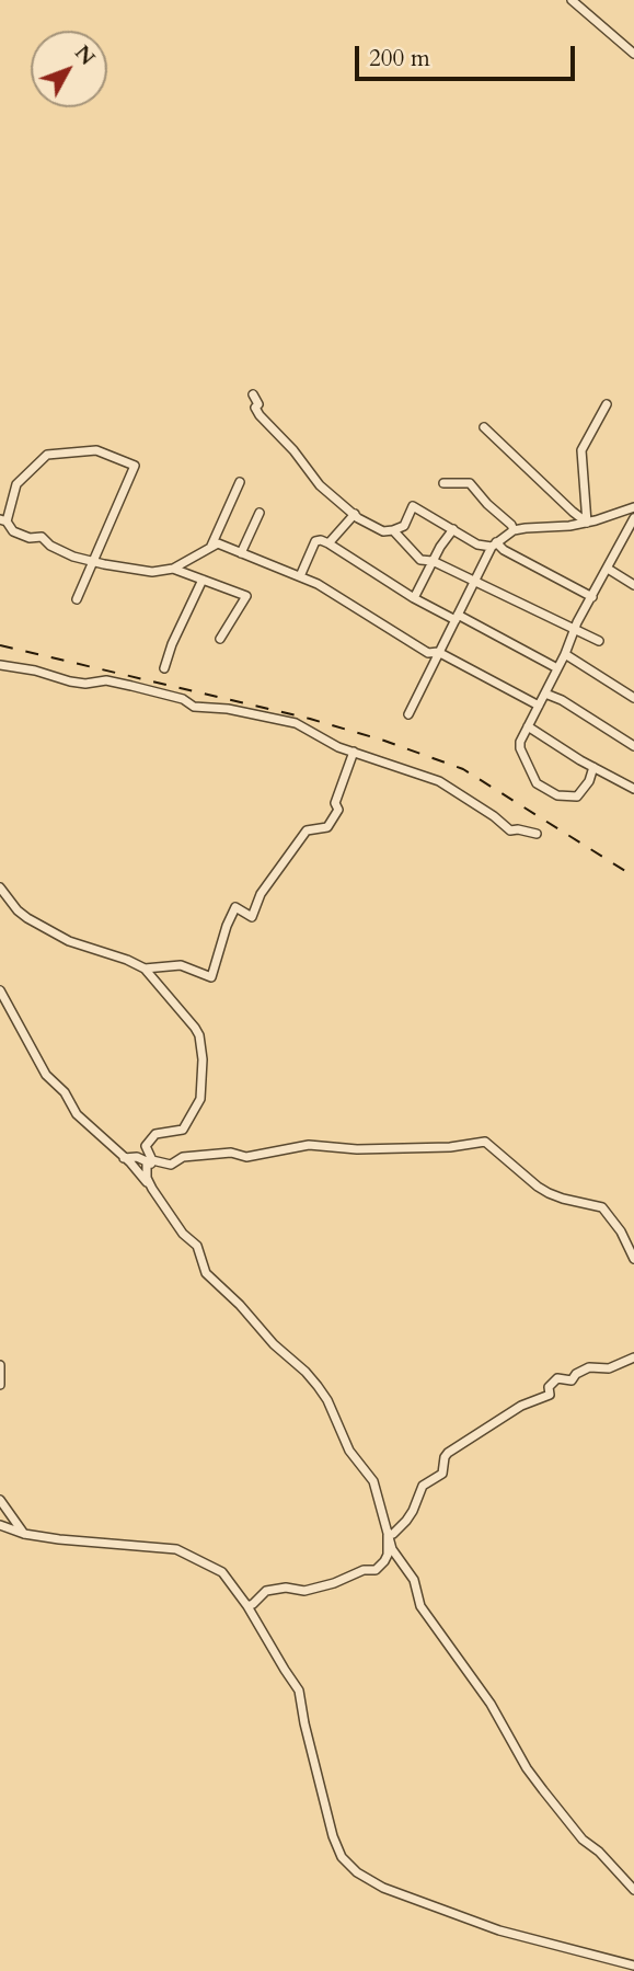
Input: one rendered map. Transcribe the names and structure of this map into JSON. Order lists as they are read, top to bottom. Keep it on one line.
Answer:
{"scale_bar":"200 m","north":"top right"}
